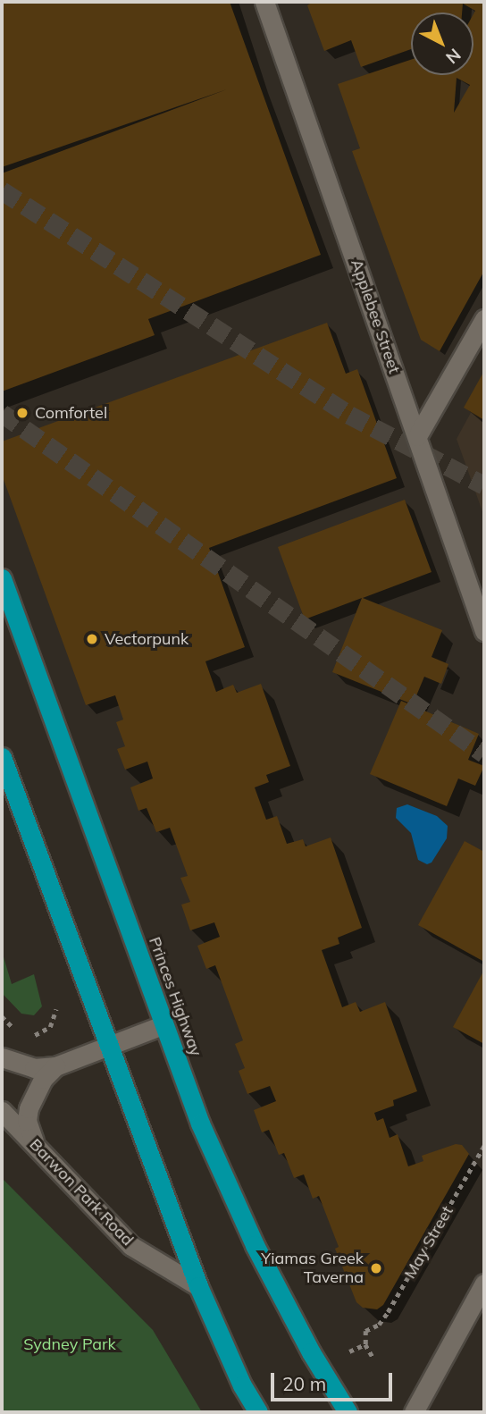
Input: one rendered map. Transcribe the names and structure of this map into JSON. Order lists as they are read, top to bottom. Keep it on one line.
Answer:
{"streets":{"highway":["Princes Highway"],"street":["Applebee Street","Barwon Park Road"],"path":["May Street"]},"parks":["Sydney Park"],"places":["Comfortel","Vectorpunk","Yiamas Greek Taverna"],"scale_bar":"20 m","north":"bottom right"}
